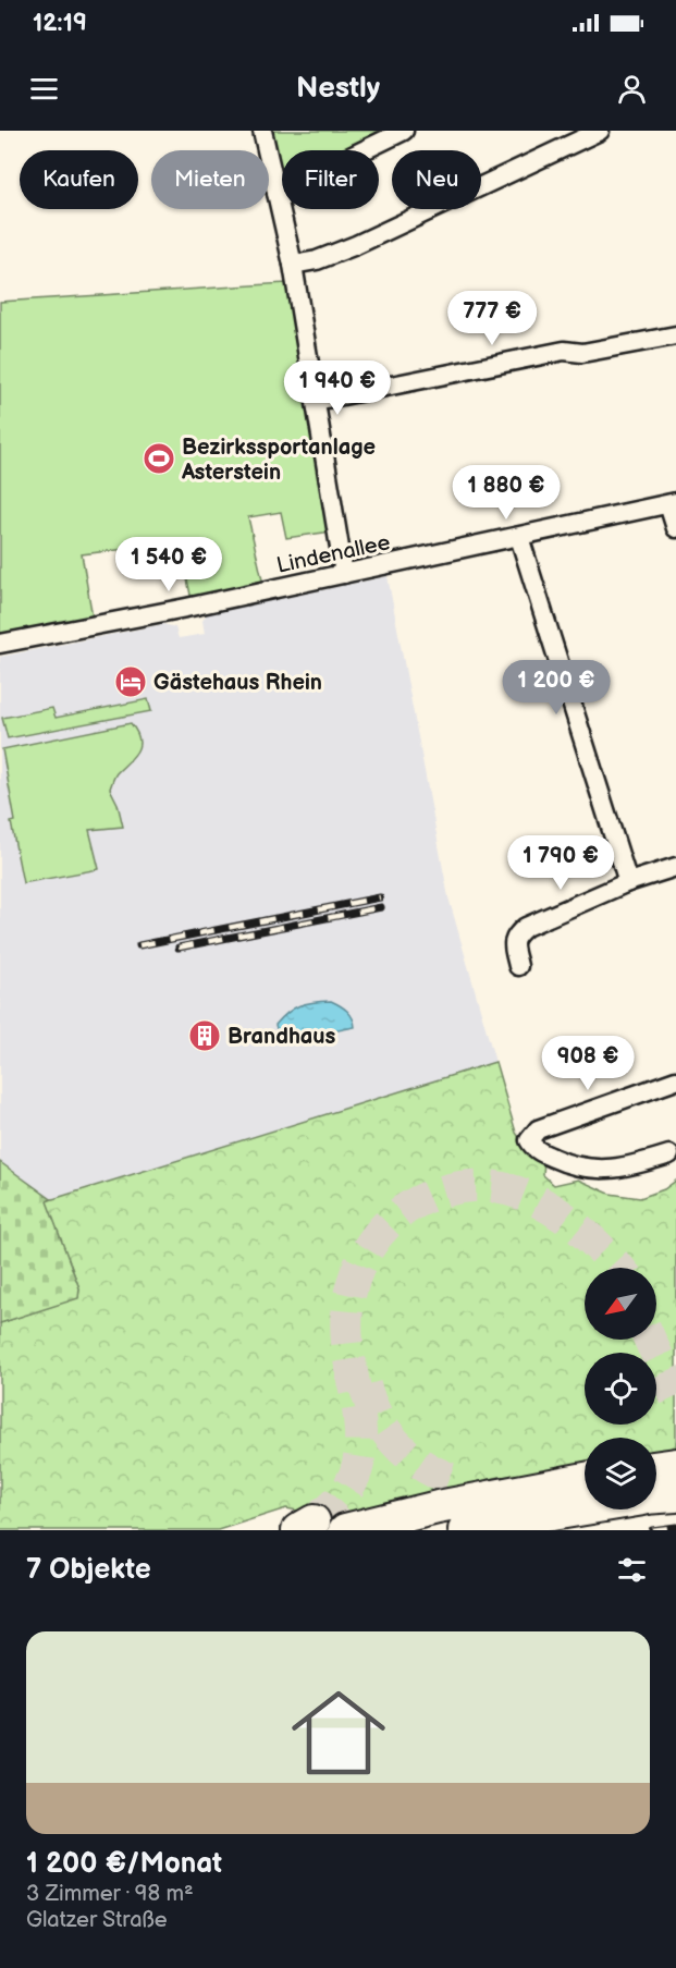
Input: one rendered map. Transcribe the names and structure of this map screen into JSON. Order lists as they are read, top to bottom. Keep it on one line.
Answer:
{"streets":{"street":["Lindenallee"]},"places":{"sports":["Bezirkssportanlage Asterstein"],"hotel":["Gästehaus Rhein"],"building":["Brandhaus"]},"north":"bottom left","page":{"status":"12:19","header":"Nestly","chip":["Kaufen","Mieten","Filter","Neu"],"price":["777 €","1 940 €","1 880 €","1 540 €","1 200 €","1 790 €","908 €"],"heading":"7 Objekte","list":[{"name":"1 200 €/Monat","note":"3 Zimmer · 98 m² · Glatzer Straße"}]}}
